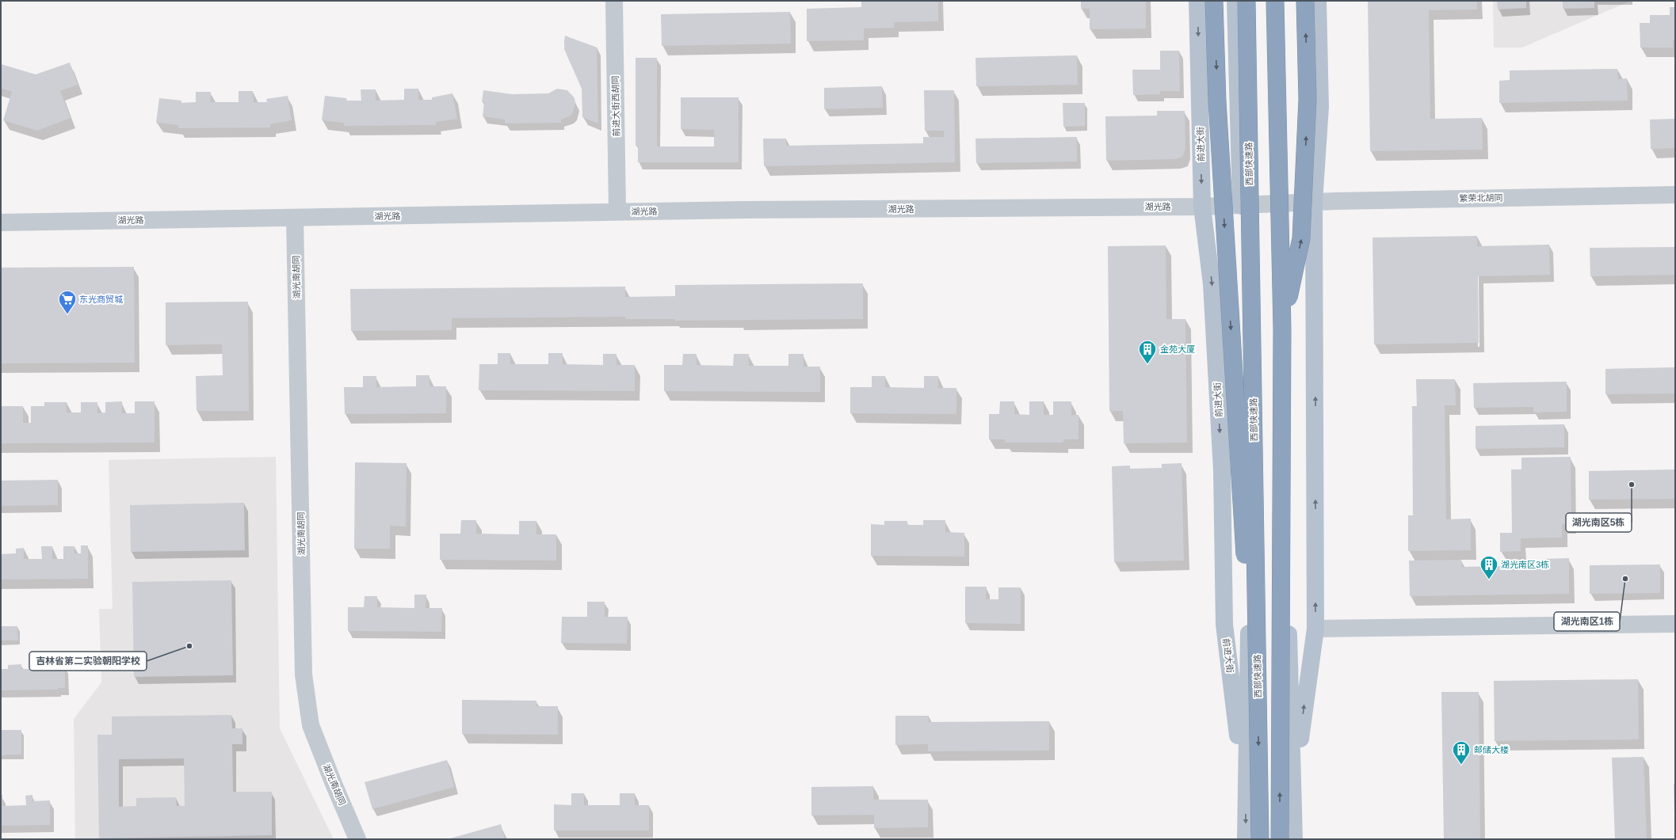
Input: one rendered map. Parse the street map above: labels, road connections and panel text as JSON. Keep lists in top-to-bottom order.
{
  "streets": {
    "highway": ["西部快速路"],
    "main road": ["前进大街"],
    "street": [
      "前进大街西胡同",
      "繁荣北胡同",
      "湖光路",
      "湖光南胡同"
    ]
  },
  "crossings": [
    ["前进大街西胡同", "湖光路"],
    ["前进大街", "湖光路"],
    ["繁荣北胡同", "湖光路"],
    ["湖光路", "湖光南胡同"]
  ],
  "places": {
    "supermarket": ["东光商贸城"],
    "building": ["金苑大厦", "湖光南区3栋", "邮储大楼"],
    "other": ["湖光南区5栋", "湖光南区1栋", "吉林省第二实验朝阳学校"]
  }
}
